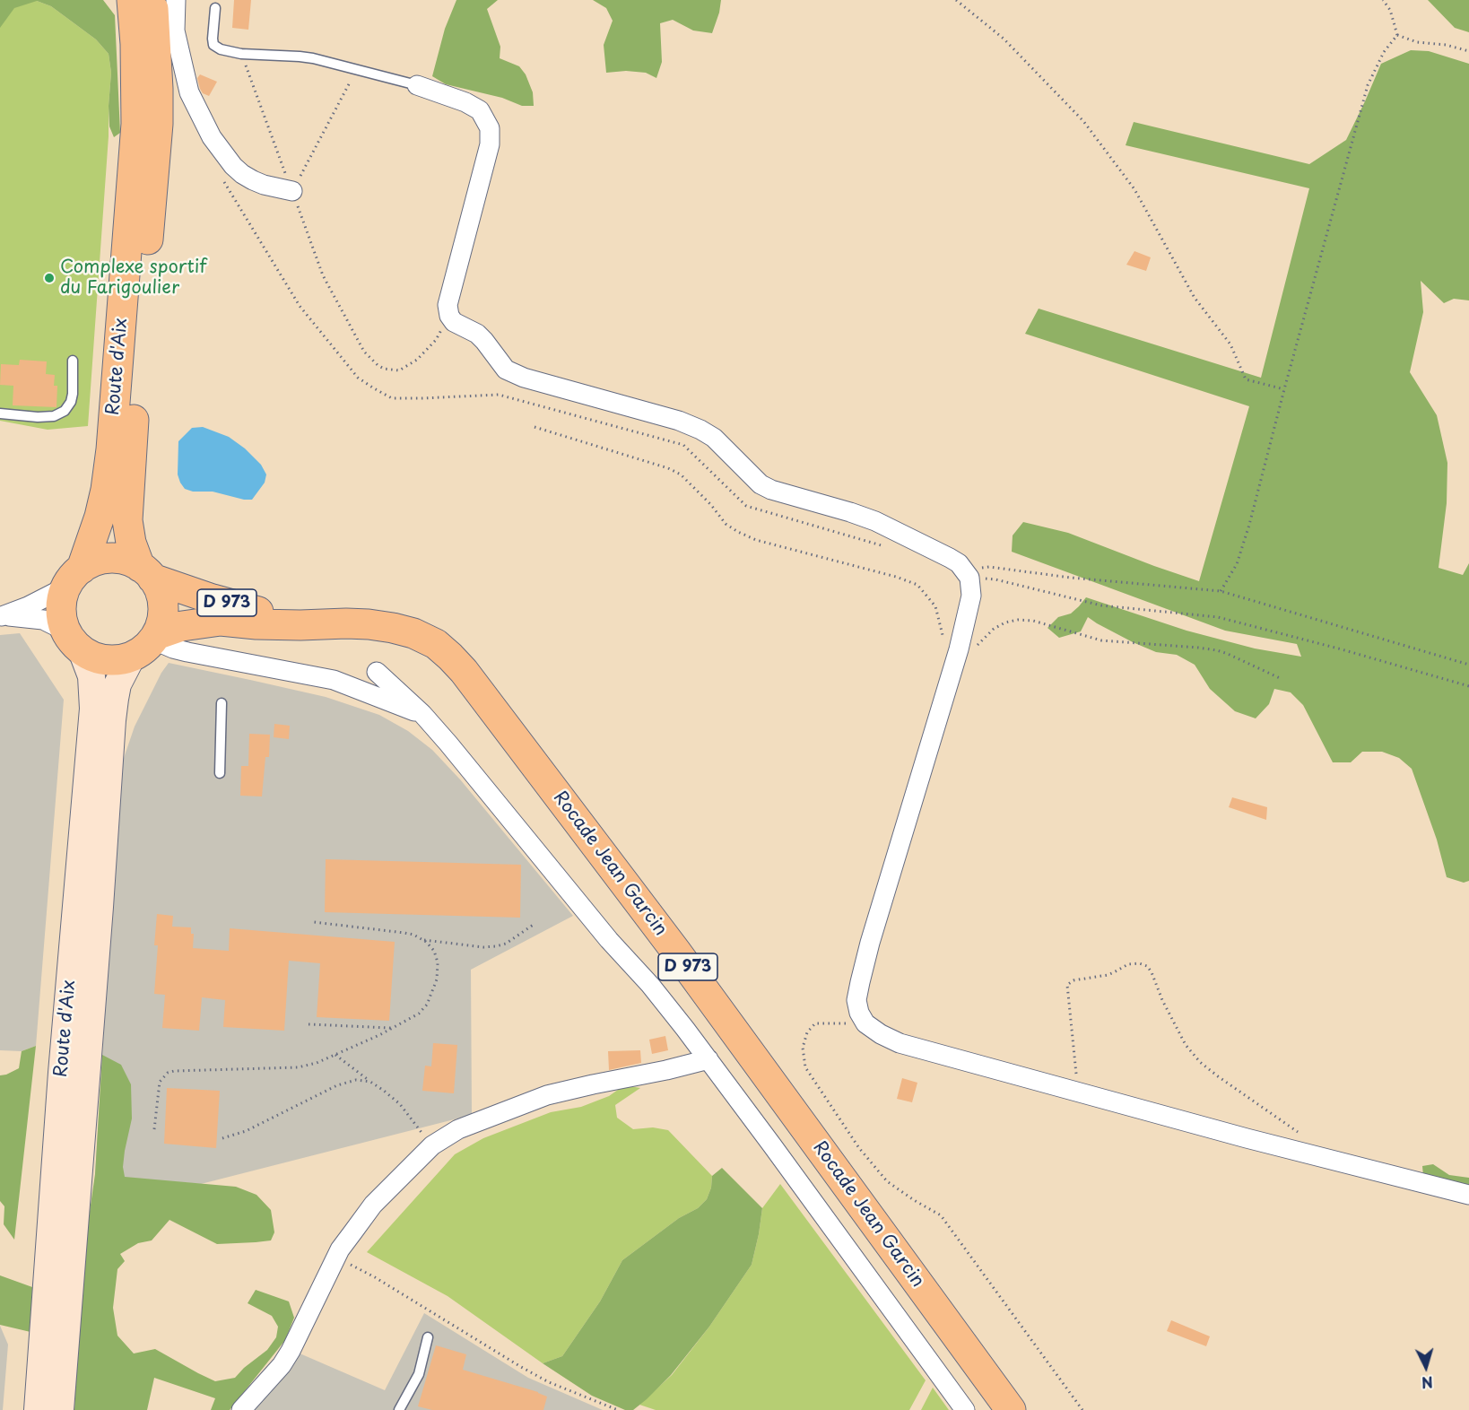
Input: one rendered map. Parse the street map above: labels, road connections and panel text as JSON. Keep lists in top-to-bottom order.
{
  "streets": {
    "main road": ["Route d'Aix", "D 973", "Rocade Jean Garcin"]
  },
  "crossings": [
    ["Route d'Aix", "Rocade Jean Garcin"]
  ],
  "places": ["Complexe sportif du Farigoulier"],
  "north": "bottom"
}
